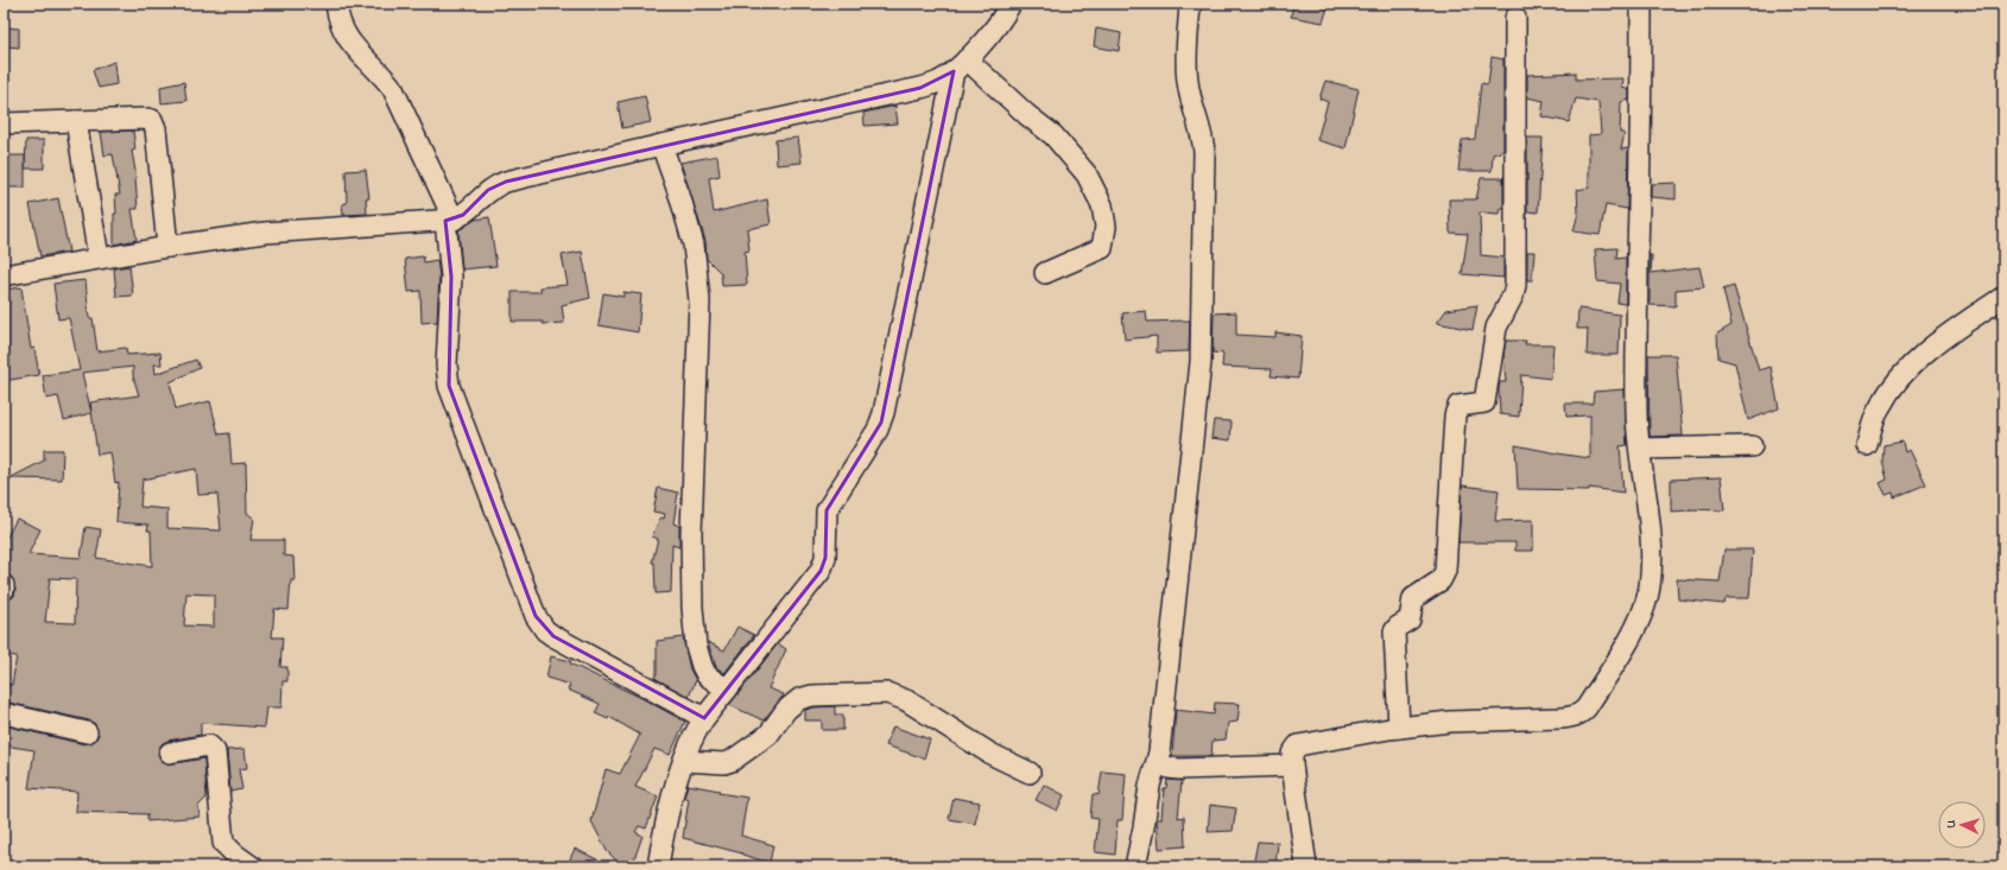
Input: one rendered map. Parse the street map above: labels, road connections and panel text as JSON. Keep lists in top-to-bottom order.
{
  "north": "left"
}
